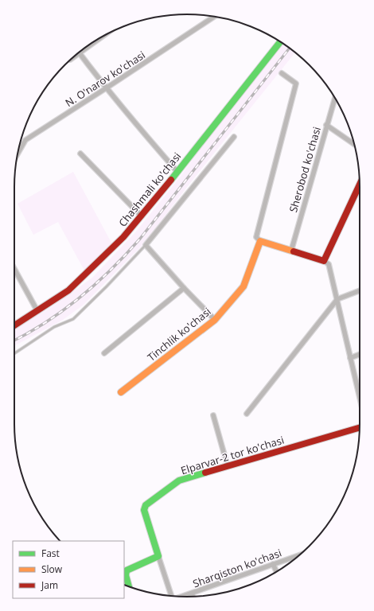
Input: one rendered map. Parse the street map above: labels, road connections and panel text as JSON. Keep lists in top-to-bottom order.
{
  "streets": {
    "street": [
      "N. O'narov ko'chasi",
      "Sherobod ko'chasi",
      "Chashmali ko'chasi",
      "Tinchlik ko'chasi",
      "Elparvar-2 tor ko'chasi",
      "Sharqiston ko'chasi"
    ]
  },
  "legend": ["Fast", "Slow", "Jam"]
}
